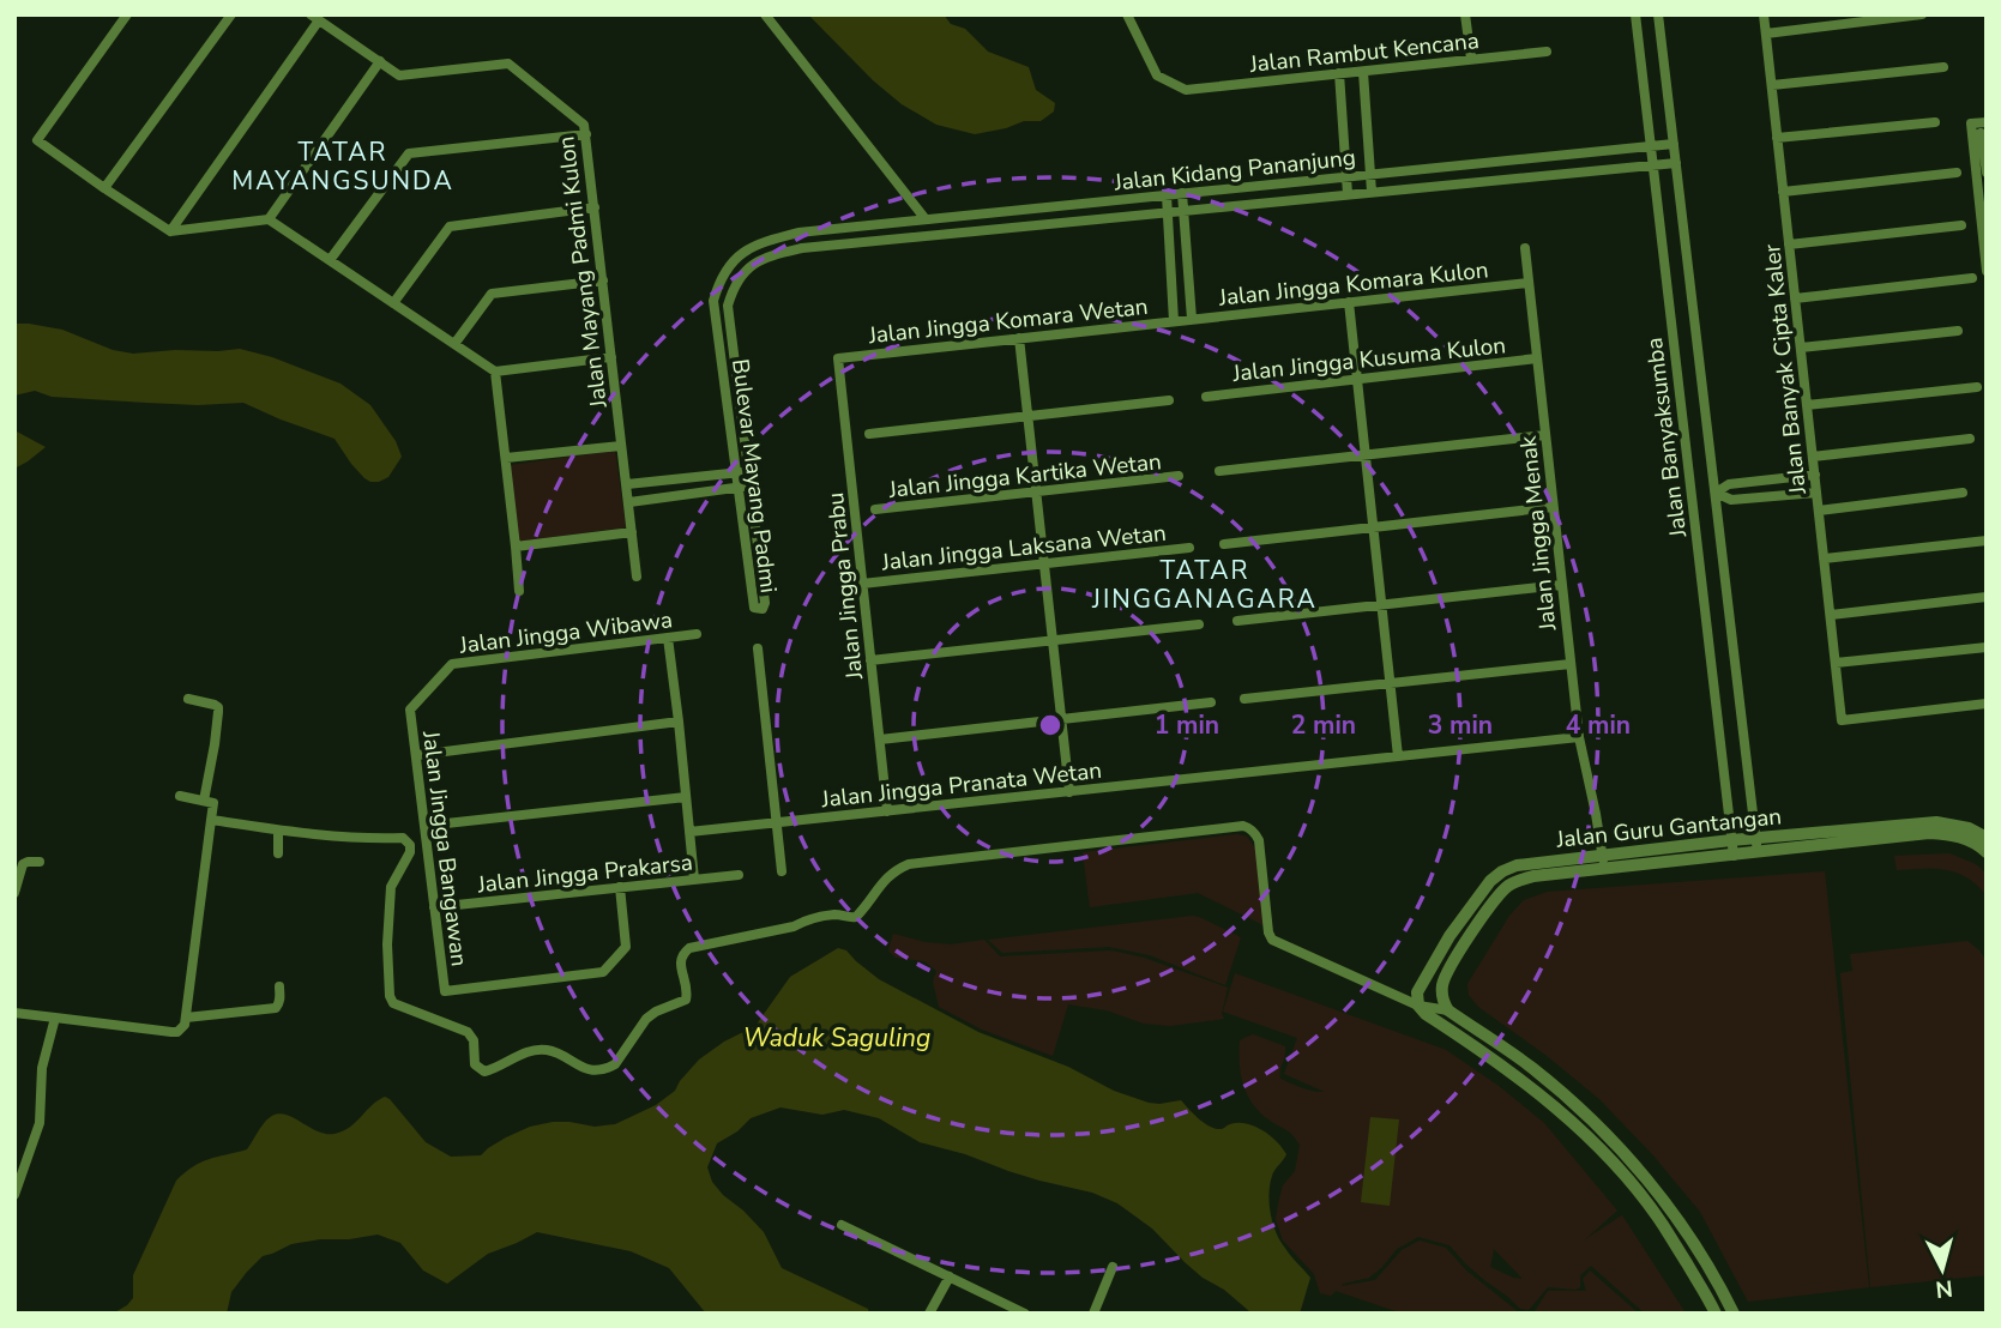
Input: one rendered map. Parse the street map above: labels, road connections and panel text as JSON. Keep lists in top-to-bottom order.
{
  "streets": {
    "street": [
      "Jalan Rambut Kencana",
      "Jalan Kidang Pananjung",
      "Jalan Mayang Padmi Kulon",
      "Jalan Jingga Komara Kulon",
      "Jalan Jingga Komara Wetan",
      "Jalan Jingga Kusuma Kulon",
      "Jalan Banyak Cipta Kaler",
      "Jalan Banyaksumba",
      "Jalan Jingga Kartika Wetan",
      "Bulevar Mayang Padmi",
      "Jalan Jingga Menak",
      "Jalan Jingga Laksana Wetan",
      "Jalan Jingga Prabu",
      "Jalan Jingga Wibawa",
      "Jalan Jingga Pranata Wetan",
      "Jalan Guru Gantangan",
      "Jalan Jingga Bangawan",
      "Jalan Jingga Prakarsa"
    ]
  },
  "crossings": [
    ["Jalan Kidang Pananjung", "Jalan Banyaksumba"],
    ["Jalan Kidang Pananjung", "Bulevar Mayang Padmi"],
    ["Jalan Jingga Komara Kulon", "Jalan Jingga Komara Wetan"],
    ["Jalan Jingga Komara Kulon", "Jalan Jingga Menak"],
    ["Jalan Jingga Komara Wetan", "Jalan Jingga Prabu"],
    ["Jalan Jingga Kusuma Kulon", "Jalan Jingga Menak"],
    ["Jalan Banyaksumba", "Jalan Guru Gantangan"],
    ["Jalan Jingga Menak", "Jalan Jingga Pranata Wetan"],
    ["Jalan Jingga Menak", "Jalan Guru Gantangan"],
    ["Jalan Jingga Laksana Wetan", "Jalan Jingga Prabu"],
    ["Jalan Jingga Prabu", "Jalan Jingga Pranata Wetan"],
    ["Jalan Jingga Wibawa", "Jalan Jingga Bangawan"],
    ["Jalan Jingga Bangawan", "Jalan Jingga Prakarsa"]
  ],
  "districts": ["TATAR MAYANGSUNDA", "TATAR JINGGANAGARA"],
  "water": ["Waduk Saguling"],
  "north": "bottom",
  "rings": [
    "1 min",
    "2 min",
    "3 min",
    "4 min"
  ]
}
